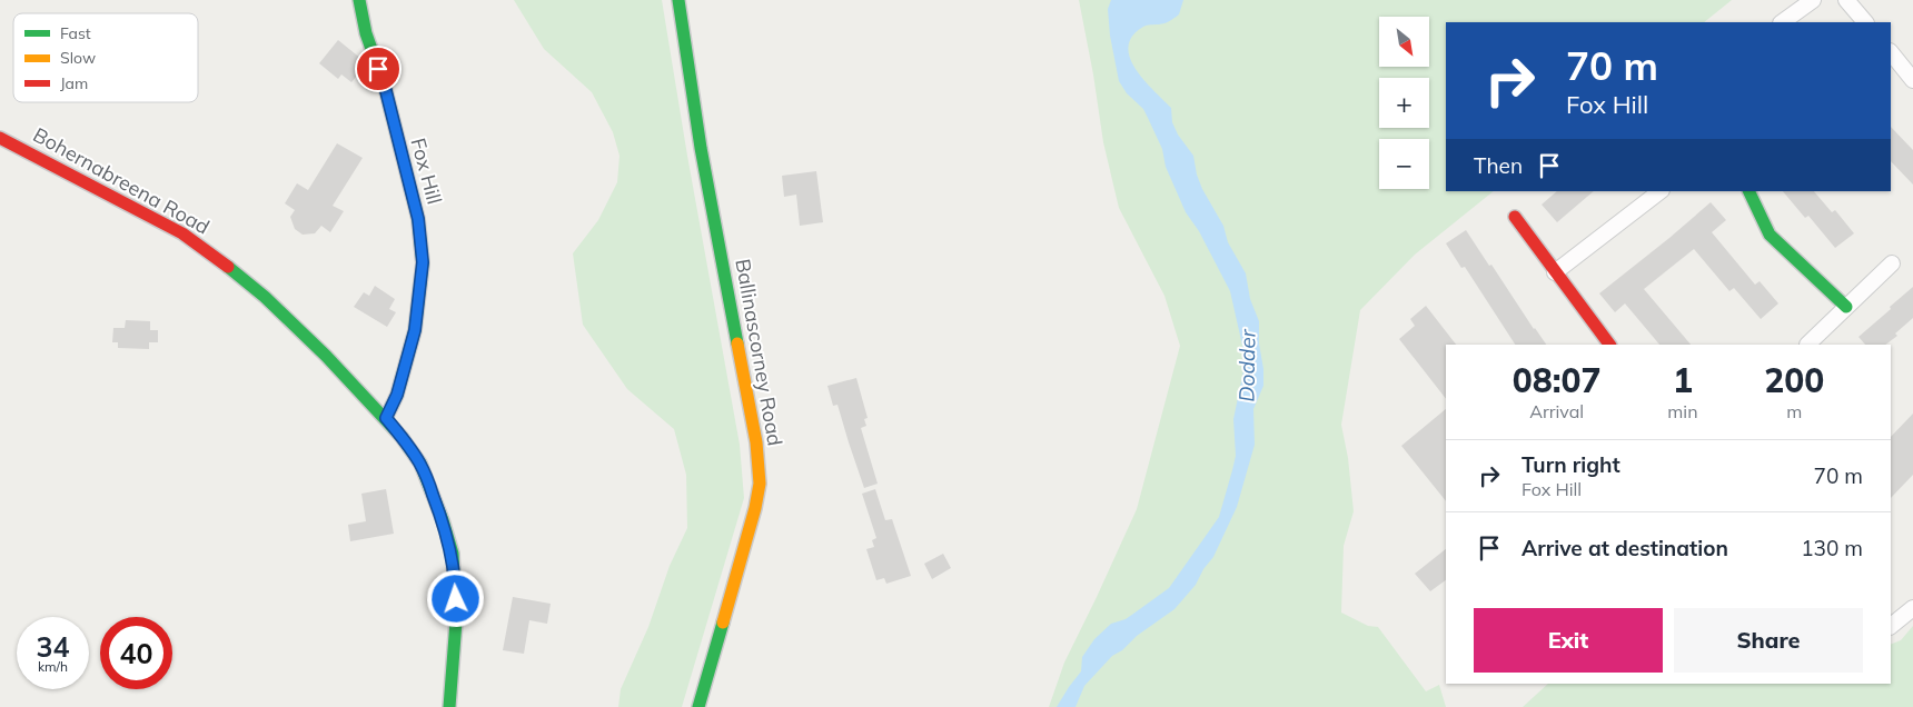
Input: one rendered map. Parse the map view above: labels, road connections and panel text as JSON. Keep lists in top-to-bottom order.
{
  "streets": {
    "street": ["Fox Hill", "Bohernabreena Road", "Ballinascorney Road"]
  },
  "crossings": [
    ["Fox Hill", "Bohernabreena Road"]
  ],
  "water": ["Dodder"],
  "legend": ["Fast", "Slow", "Jam"],
  "north": "bottom right",
  "page": {
    "map_buttons": ["+", "−"],
    "turn": ["70 m", "Fox Hill"],
    "then": "Then",
    "eta": [
      "08:07",
      "Arrival",
      "1",
      "min",
      "200",
      "m"
    ],
    "list": [
      {
        "name": "Turn right",
        "note": "Fox Hill",
        "value": "70 m"
      },
      {
        "name": "Arrive at destination",
        "value": "130 m"
      }
    ],
    "buttons": ["Exit", "Share"],
    "speed": "34 km/h",
    "limit": "40"
  }
}
